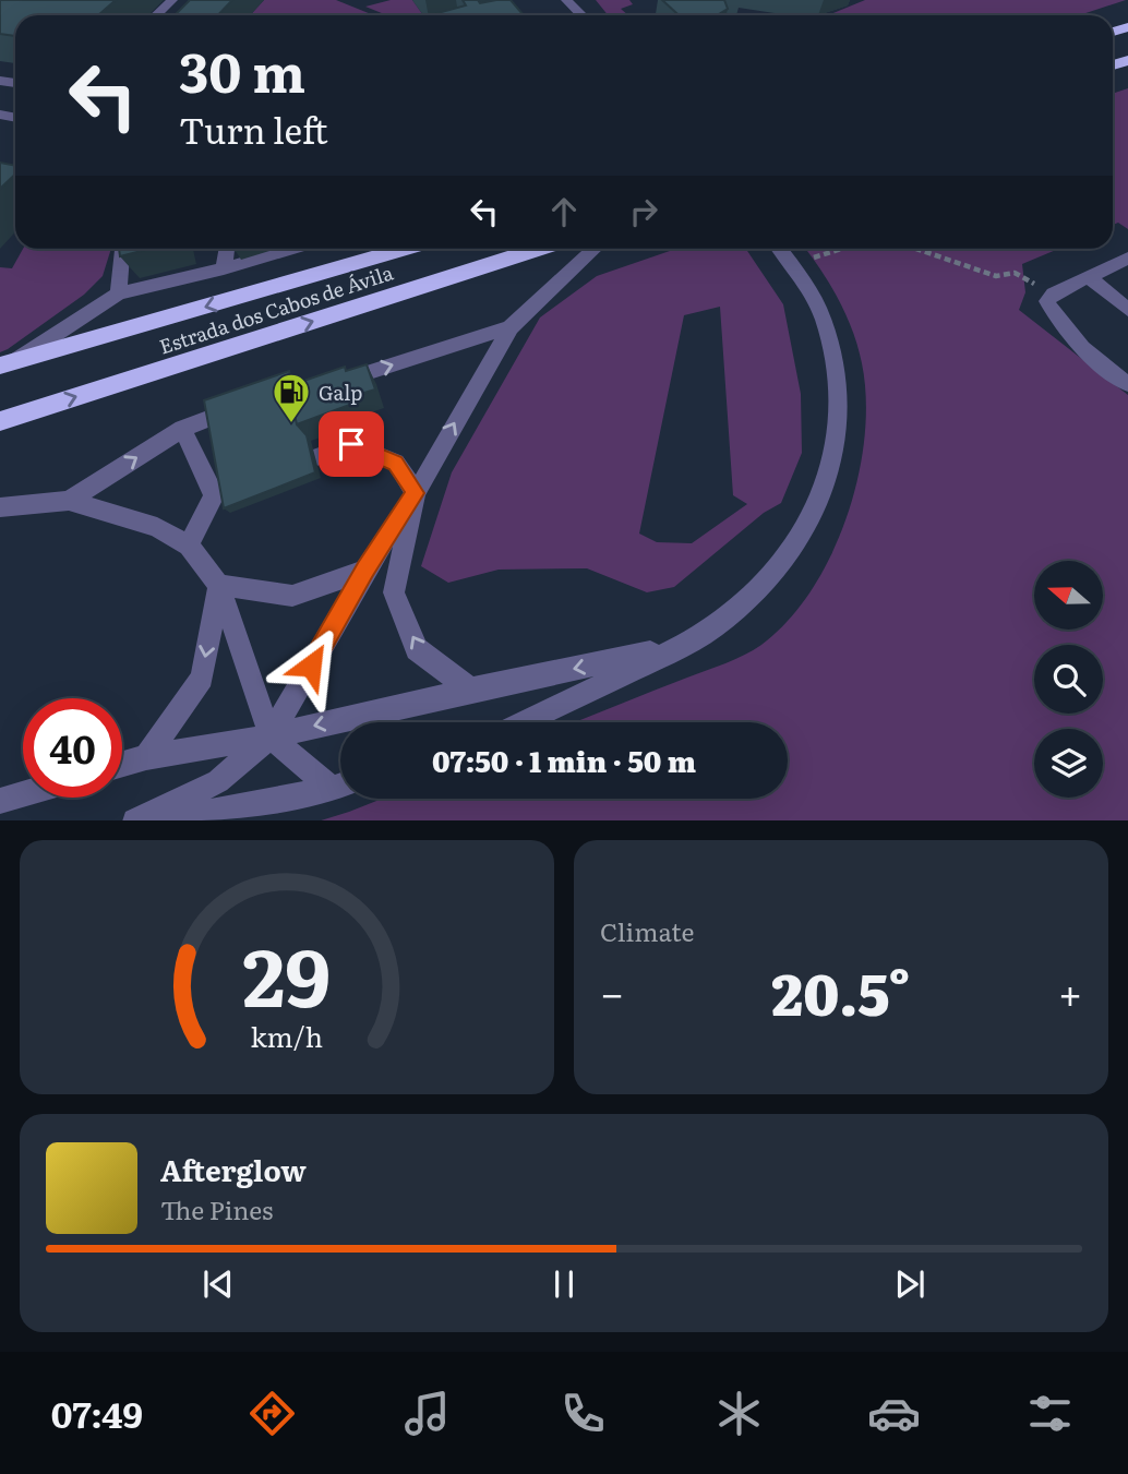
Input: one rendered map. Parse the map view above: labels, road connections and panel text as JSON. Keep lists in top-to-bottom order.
{
  "streets": {
    "highway": ["Estrada dos Cabos de Ávila"]
  },
  "places": {
    "fuel station": ["Galp"]
  },
  "north": "left",
  "page": {
    "turn": ["30 m", "Turn left"],
    "limit": "40",
    "trip": "07:50 · 1 min · 50 m",
    "tile": "Climate",
    "heat": ["−", "20.5°", "+"],
    "song": ["Afterglow", "The Pines"],
    "tabs": "07:49",
    "gauge": ["29", "km/h"]
  }
}
